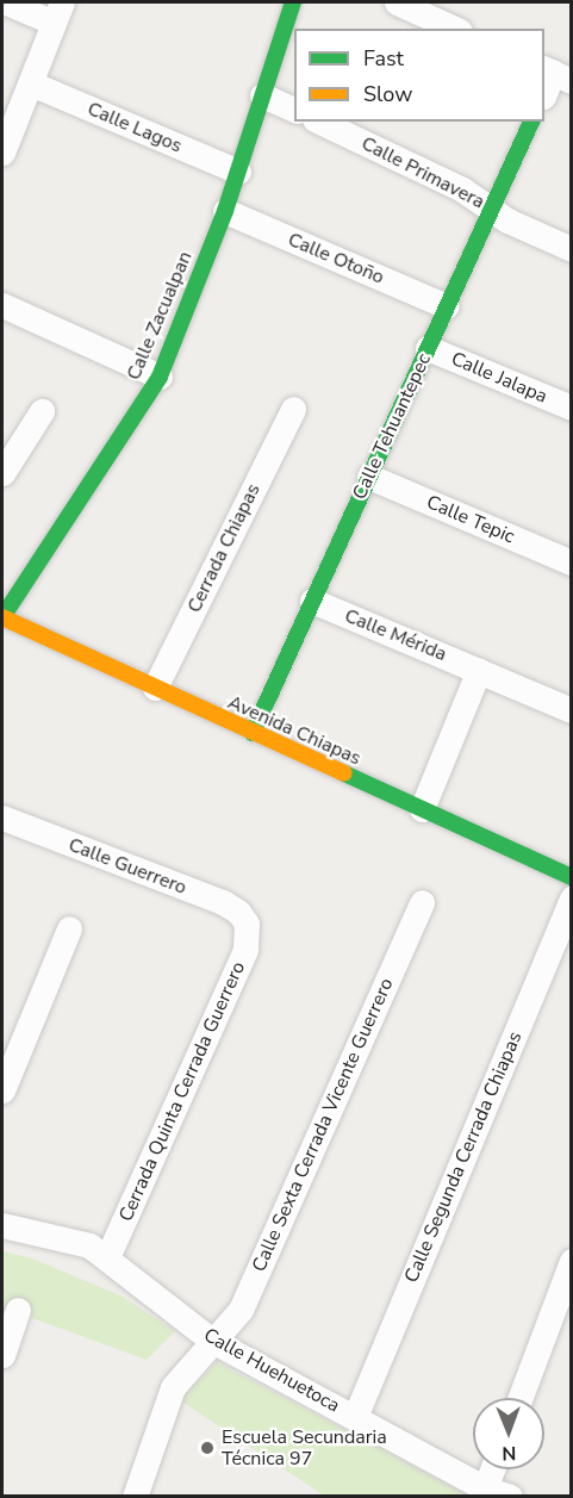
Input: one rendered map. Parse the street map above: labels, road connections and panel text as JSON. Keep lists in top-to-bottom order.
{
  "streets": {
    "street": [
      "Calle Lagos",
      "Calle Primavera",
      "Calle Otoño",
      "Calle Zacualpan",
      "Calle Jalapa",
      "Calle Tehuantepec",
      "Calle Tepic",
      "Cerrada Chiapas",
      "Calle Mérida",
      "Avenida Chiapas",
      "Calle Guerrero",
      "Cerrada Quinta Cerrada Guerrero",
      "Calle Sexta Cerrada Vicente Guerrero",
      "Calle Segunda Cerrada Chiapas",
      "Calle Huehuetoca"
    ]
  },
  "crossings": [
    ["Calle Lagos", "Calle Zacualpan"],
    ["Calle Primavera", "Calle Tehuantepec"],
    ["Calle Otoño", "Calle Zacualpan"],
    ["Calle Otoño", "Calle Tehuantepec"],
    ["Calle Zacualpan", "Avenida Chiapas"],
    ["Calle Jalapa", "Calle Tehuantepec"],
    ["Calle Tehuantepec", "Calle Tepic"],
    ["Calle Tehuantepec", "Calle Mérida"],
    ["Calle Tehuantepec", "Avenida Chiapas"],
    ["Cerrada Chiapas", "Avenida Chiapas"],
    ["Calle Guerrero", "Cerrada Quinta Cerrada Guerrero"],
    ["Cerrada Quinta Cerrada Guerrero", "Calle Huehuetoca"],
    ["Calle Sexta Cerrada Vicente Guerrero", "Calle Huehuetoca"],
    ["Calle Segunda Cerrada Chiapas", "Calle Huehuetoca"]
  ],
  "places": ["Escuela Secundaria Técnica 97"],
  "legend": ["Fast", "Slow"],
  "north": "bottom"
}
